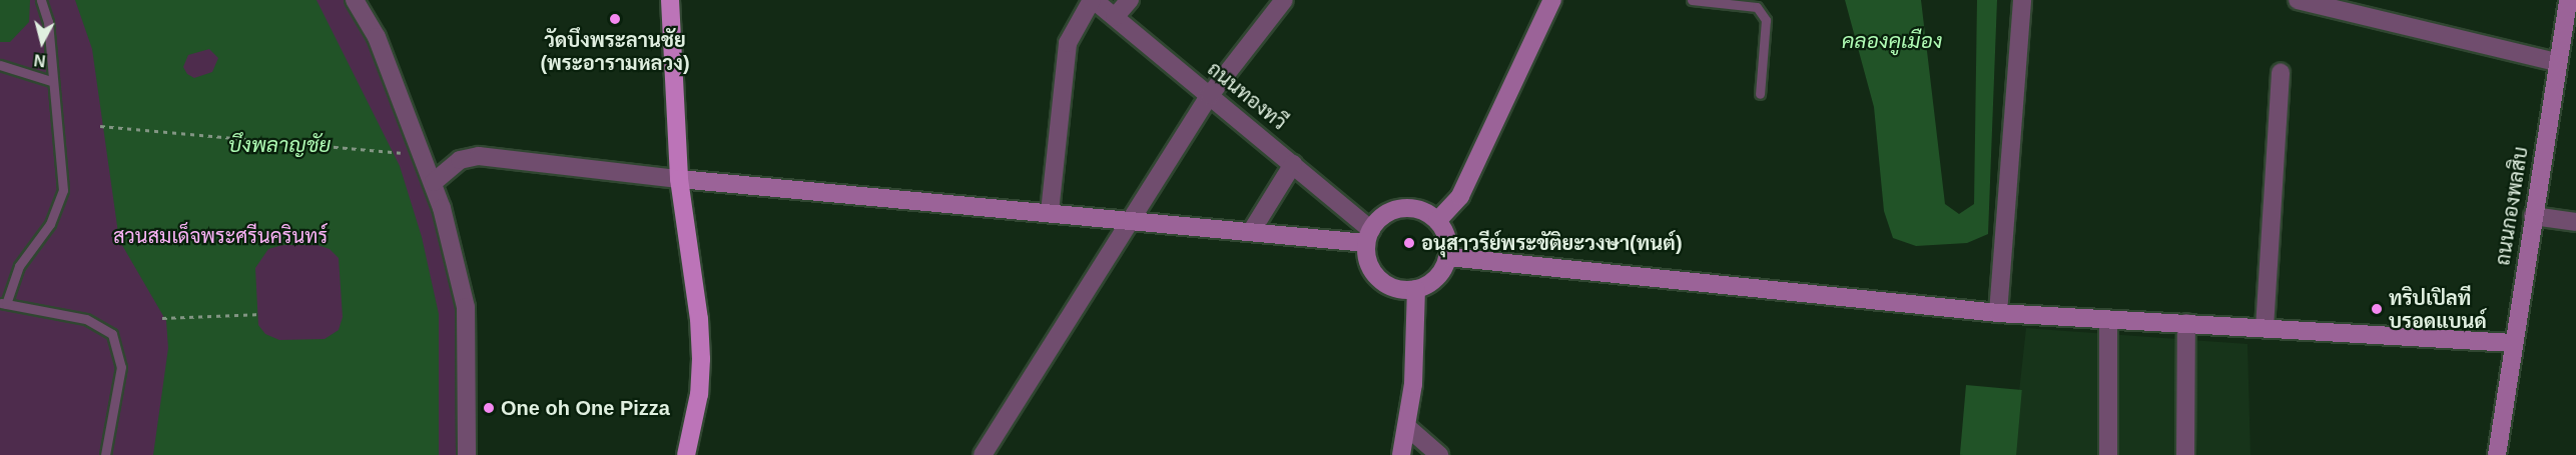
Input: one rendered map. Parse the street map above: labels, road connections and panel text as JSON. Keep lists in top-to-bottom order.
{
  "streets": {
    "street": ["ถนนทองทวี", "ถนนกองพลสิบ"]
  },
  "water": ["คลองคูเมือง", "บึงพลาญชัย"],
  "parks": ["สวนสมเด็จพระศรีนครินทร์"],
  "places": [
    "วัดบึงพระลานชัย (พระอารามหลวง)",
    "อนุสาวรีย์พระขัติยะวงษา(ทนต์)",
    "ทริปเปิลที บรอดแบนด์",
    "One oh One Pizza"
  ],
  "north": "bottom"
}
